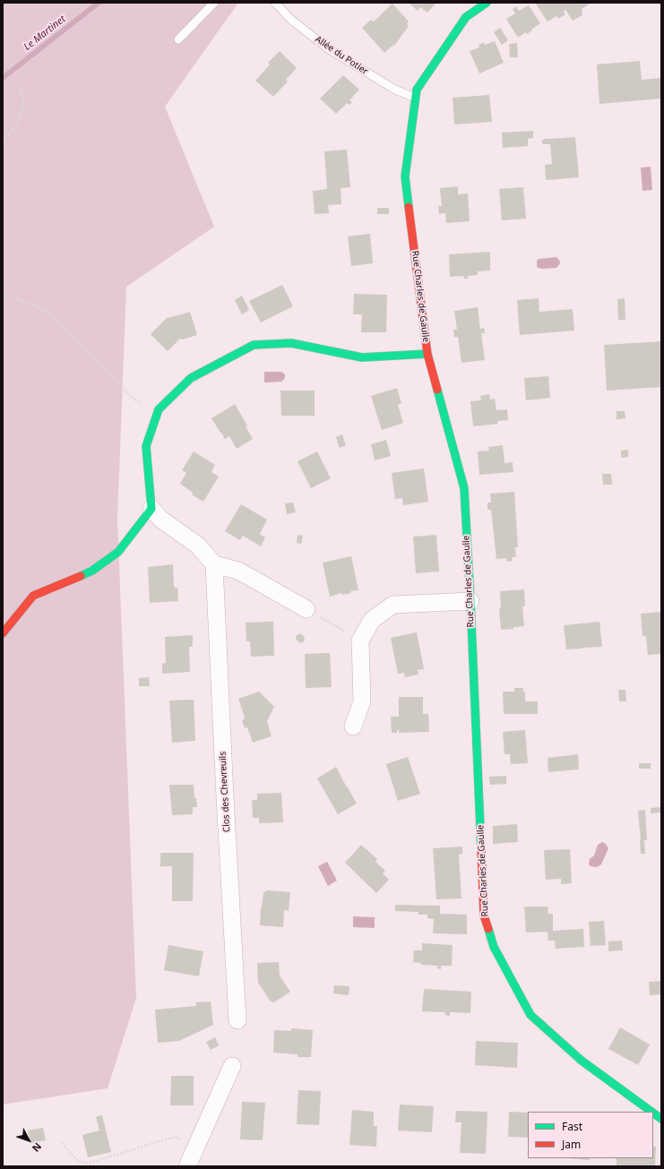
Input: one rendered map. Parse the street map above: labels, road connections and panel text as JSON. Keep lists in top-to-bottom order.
{
  "streets": {
    "street": ["Rue Charles de Gaulle", "Clos des Chevreuils"],
    "lane": ["Allée du Potier"]
  },
  "crossings": [
    ["Allée du Potier", "Rue Charles de Gaulle"]
  ],
  "water": ["Le Martinet"],
  "legend": ["Fast", "Jam"],
  "north": "bottom right"
}
